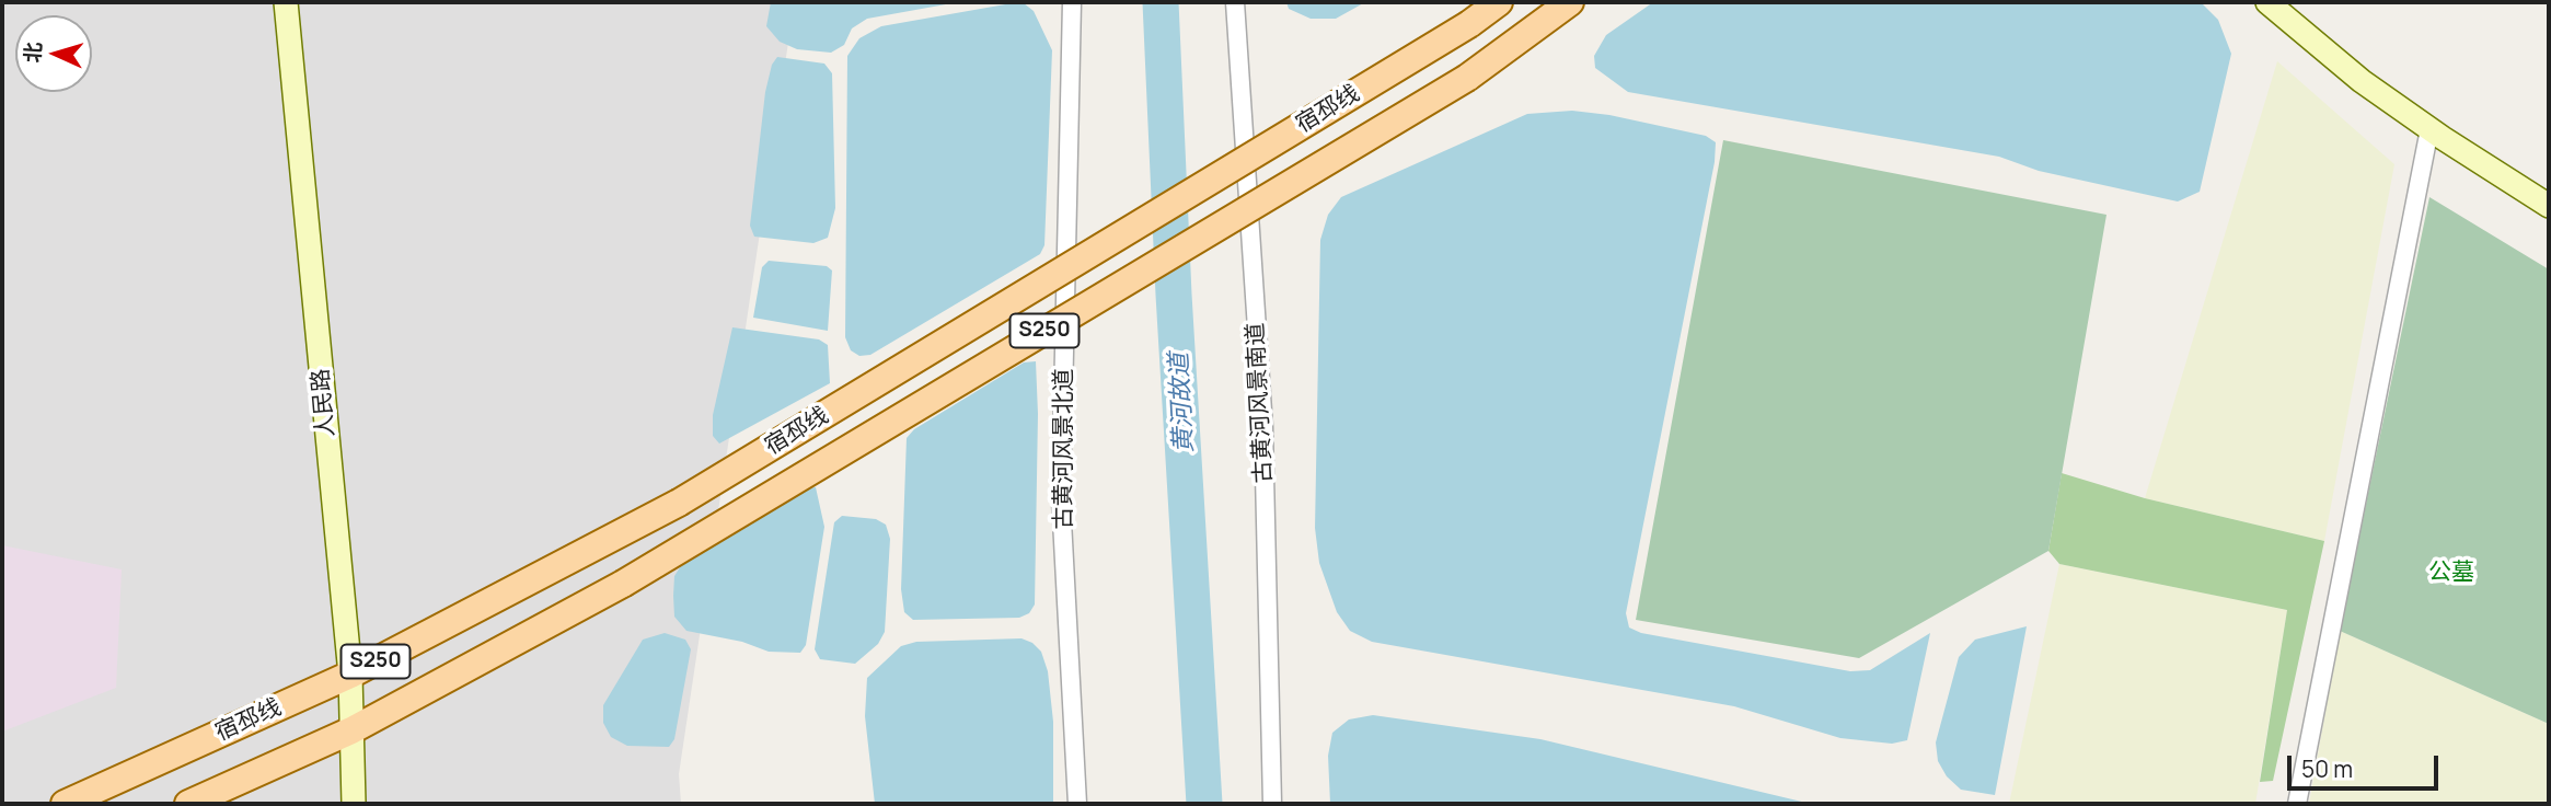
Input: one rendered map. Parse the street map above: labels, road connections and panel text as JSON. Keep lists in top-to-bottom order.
{
  "streets": {
    "main road": ["宿邳线", "S250"],
    "street": ["人民路", "古黄河风景南道", "古黄河风景北道"]
  },
  "crossings": [
    ["宿邳线", "人民路"]
  ],
  "water": ["黄河故道"],
  "parks": ["公墓"],
  "scale_bar": "50 m",
  "north": "left"
}
